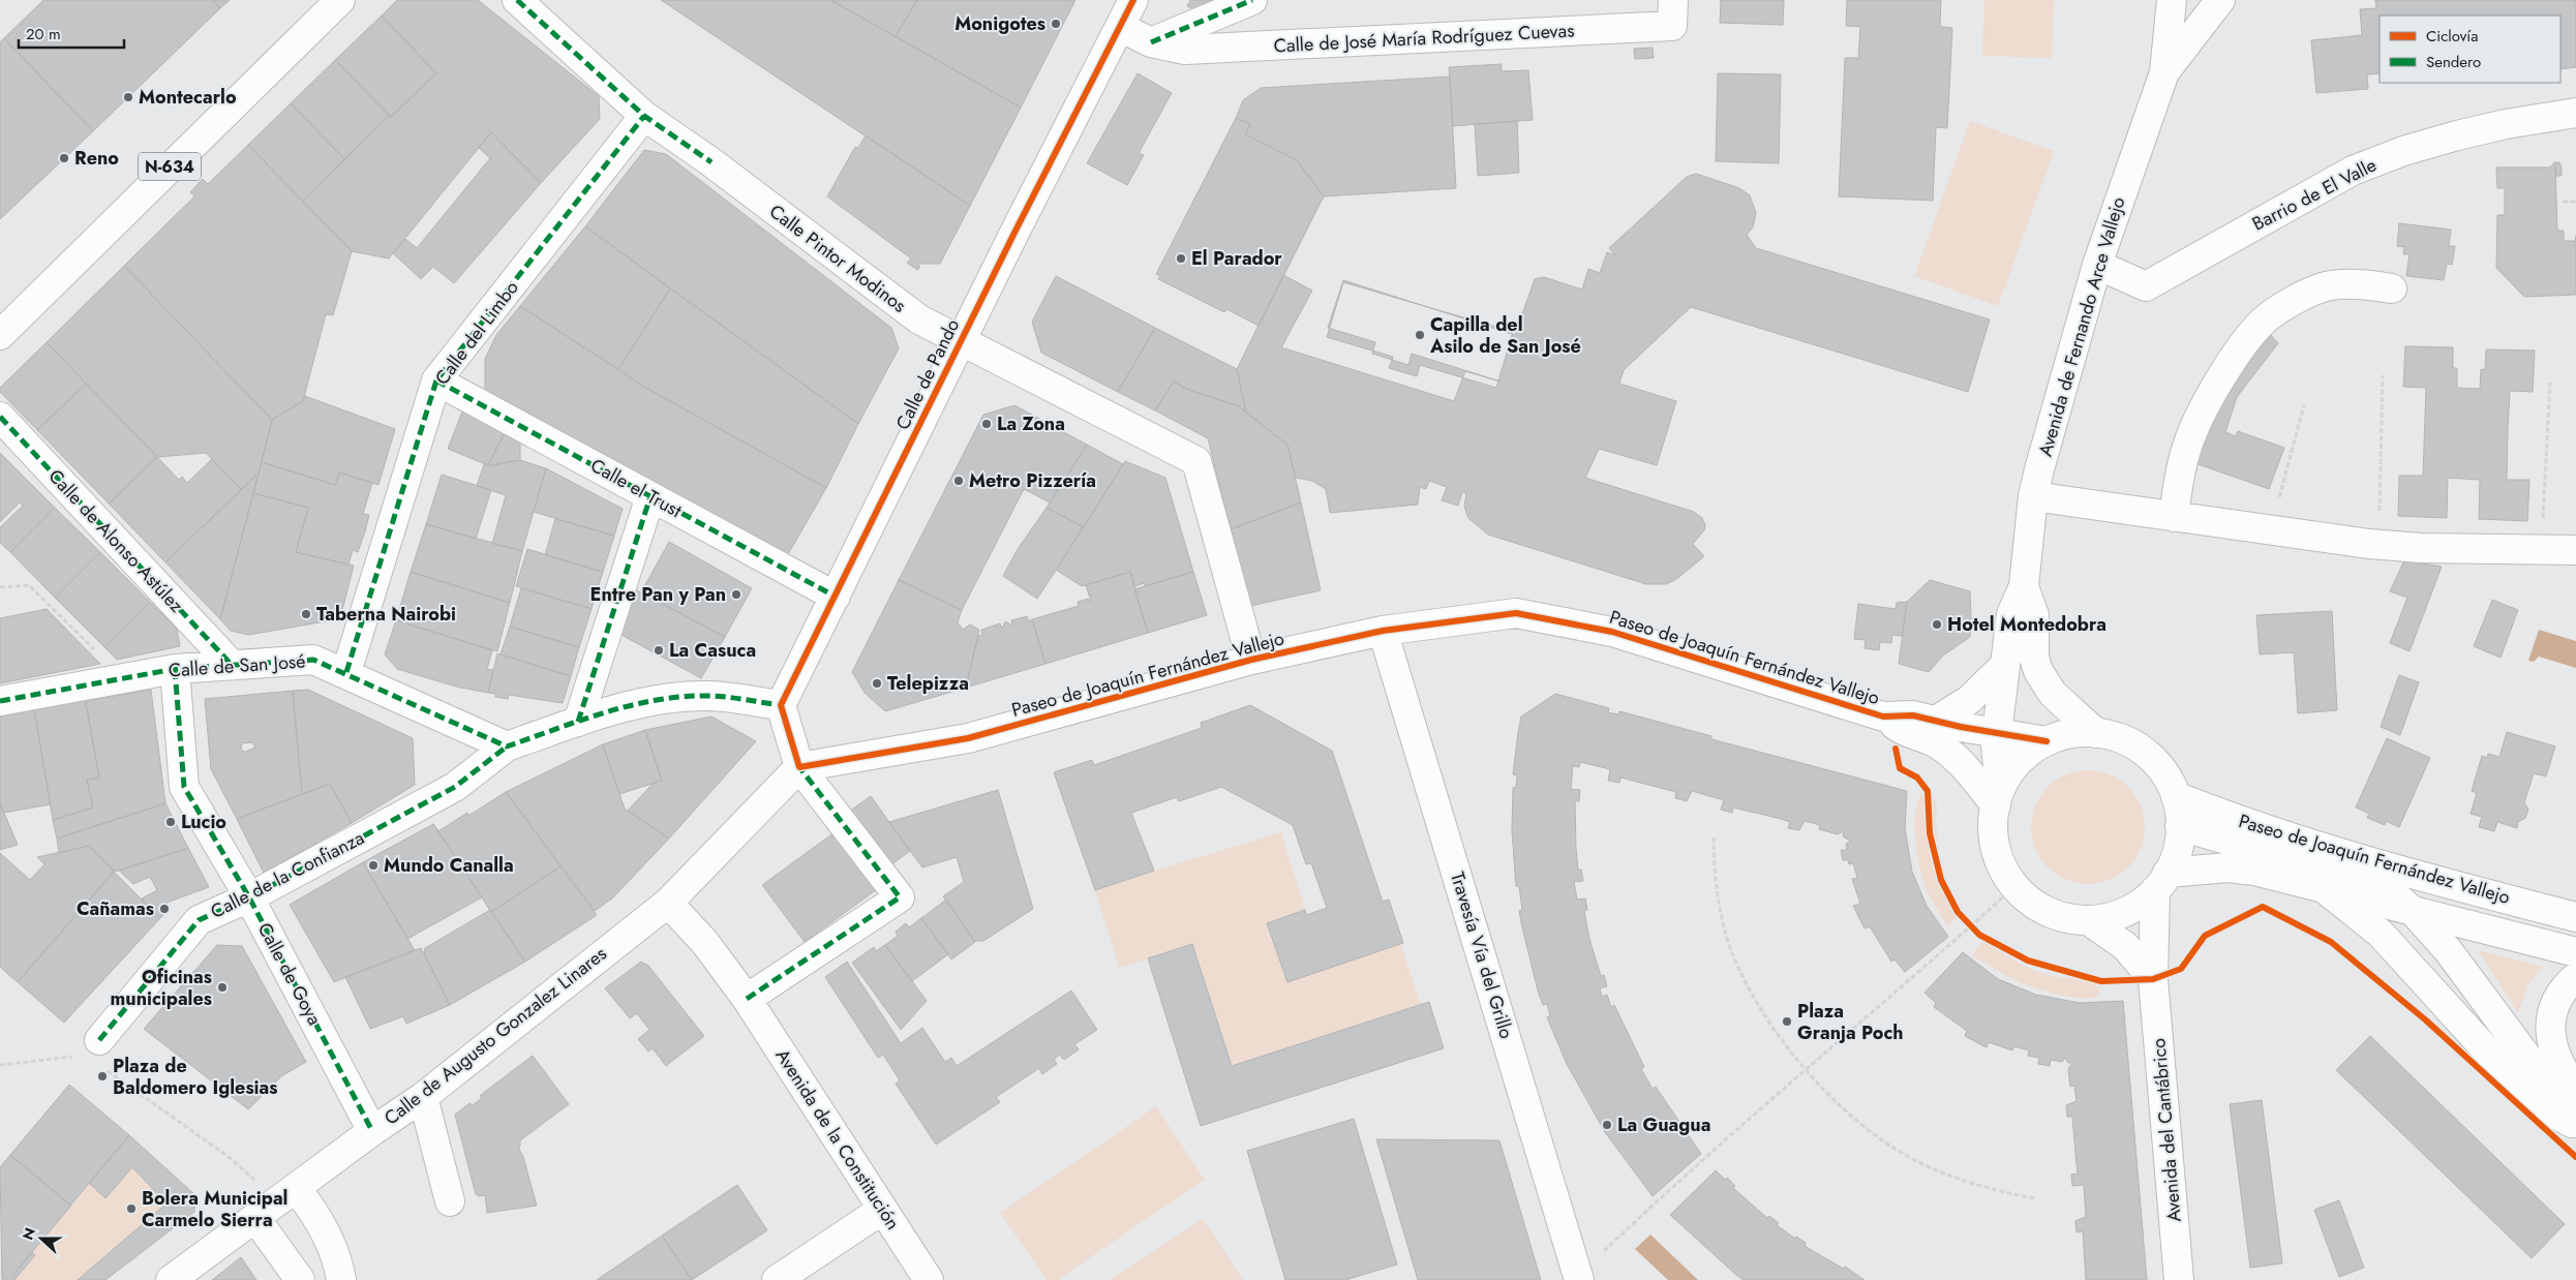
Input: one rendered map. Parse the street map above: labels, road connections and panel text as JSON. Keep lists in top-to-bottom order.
{
  "streets": {
    "main road": [
      "Calle de José María Rodríguez Cuevas",
      "N-634",
      "Barrio de El Valle",
      "Calle Pintor Modinos",
      "Avenida de Fernando Arce Vallejo",
      "Calle del Limbo",
      "Calle de Pando",
      "Calle el Trust",
      "Calle de Alonso Astúlez",
      "Paseo de Joaquín Fernández Vallejo",
      "Calle de San José",
      "Calle de la Confianza",
      "Travesía Vía del Grillo",
      "Calle de Goya",
      "Calle de Augusto Gonzalez Linares",
      "Avenida del Cantábrico",
      "Avenida de la Constitución"
    ]
  },
  "crossings": [
    ["Calle de José María Rodríguez Cuevas", "Calle de Pando"],
    ["Barrio de El Valle", "Avenida de Fernando Arce Vallejo"],
    ["Calle Pintor Modinos", "Calle del Limbo"],
    ["Calle Pintor Modinos", "Calle de Pando"],
    ["Calle Pintor Modinos", "Paseo de Joaquín Fernández Vallejo"],
    ["Avenida de Fernando Arce Vallejo", "Paseo de Joaquín Fernández Vallejo"],
    ["Calle del Limbo", "Calle el Trust"],
    ["Calle del Limbo", "Calle de San José"],
    ["Calle de Pando", "Calle el Trust"],
    ["Calle de Alonso Astúlez", "Calle de San José"],
    ["Paseo de Joaquín Fernández Vallejo", "Travesía Vía del Grillo"],
    ["Paseo de Joaquín Fernández Vallejo", "Calle de Augusto Gonzalez Linares"],
    ["Paseo de Joaquín Fernández Vallejo", "Avenida del Cantábrico"],
    ["Calle de San José", "Calle de la Confianza"],
    ["Calle de San José", "Calle de Goya"],
    ["Calle de la Confianza", "Calle de Goya"],
    ["Calle de Goya", "Calle de Augusto Gonzalez Linares"],
    ["Calle de Augusto Gonzalez Linares", "Avenida de la Constitución"]
  ],
  "places": [
    "Monigotes",
    "Montecarlo",
    "Reno",
    "El Parador",
    "Capilla del Asilo de San José",
    "La Zona",
    "Metro Pizzería",
    "Entre Pan y Pan",
    "Taberna Nairobi",
    "Hotel Montedobra",
    "La Casuca",
    "Telepizza",
    "Lucio",
    "Mundo Canalla",
    "Cañamas",
    "Oficinas municipales",
    "Plaza Granja Poch",
    "Plaza de Baldomero Iglesias",
    "La Guagua",
    "Bolera Municipal Carmelo Sierra"
  ],
  "legend": ["Ciclovía", "Sendero"],
  "scale_bar": "20 m",
  "north": "left"
}
